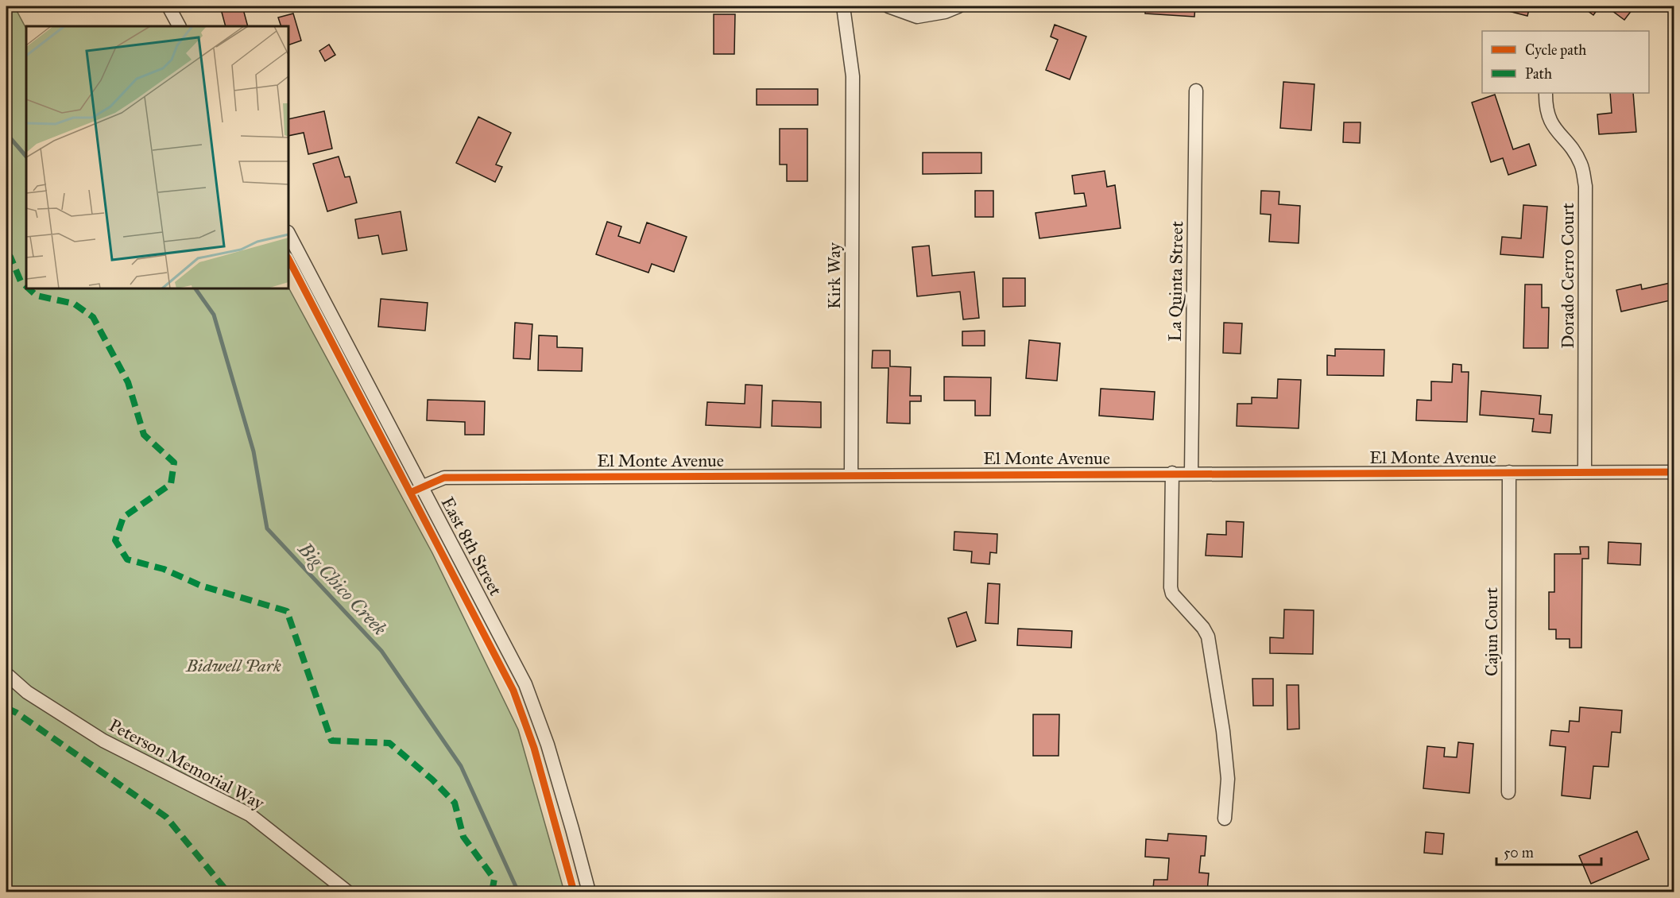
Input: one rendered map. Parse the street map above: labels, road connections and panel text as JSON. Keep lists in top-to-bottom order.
{
  "streets": {
    "street": [
      "Kirk Way",
      "Dorado Cerro Court",
      "La Quinta Street",
      "El Monte Avenue",
      "East 8th Street",
      "Cajun Court",
      "Peterson Memorial Way"
    ]
  },
  "crossings": [
    ["Kirk Way", "El Monte Avenue"],
    ["Dorado Cerro Court", "El Monte Avenue"],
    ["La Quinta Street", "El Monte Avenue"],
    ["El Monte Avenue", "East 8th Street"],
    ["El Monte Avenue", "Cajun Court"]
  ],
  "water": ["Big Chico Creek"],
  "parks": ["Bidwell Park"],
  "legend": ["Cycle path", "Path"],
  "scale_bar": "50 m"
}
